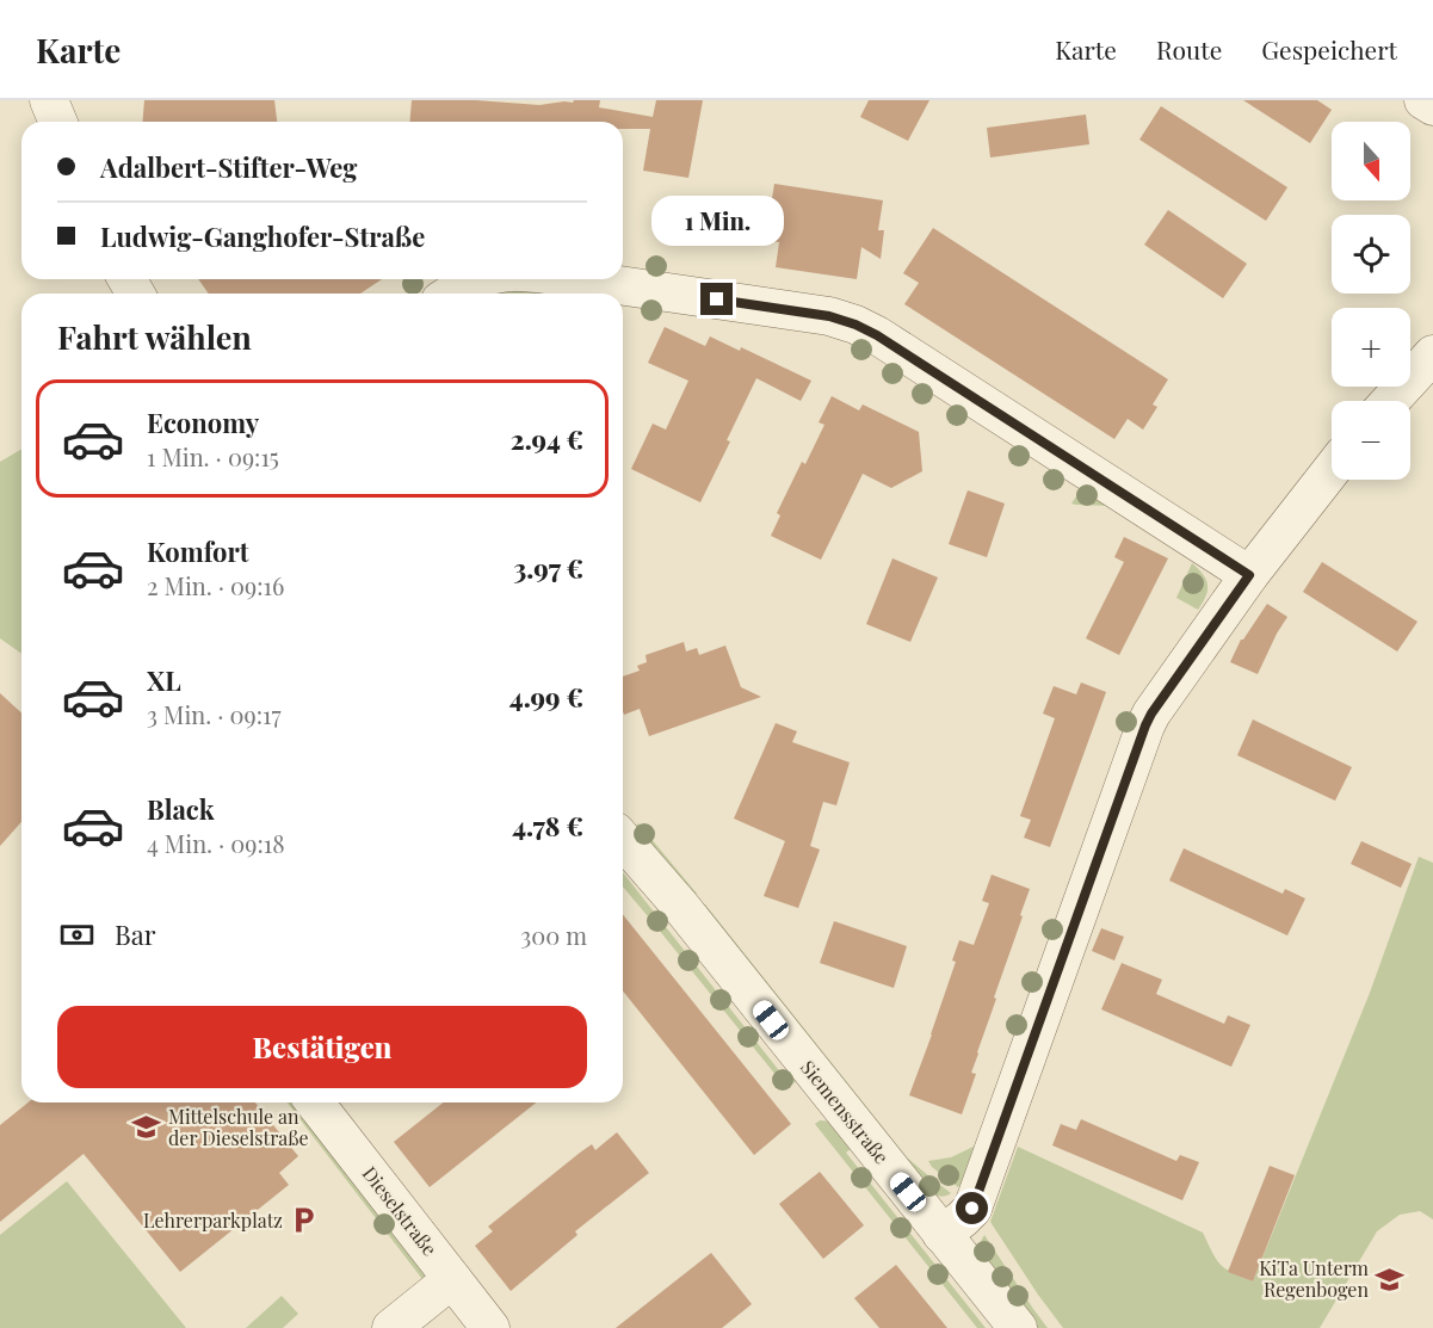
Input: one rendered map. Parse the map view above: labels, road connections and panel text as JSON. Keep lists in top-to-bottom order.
{
  "streets": {
    "street": ["Siemensstraße", "Dieselstraße"]
  },
  "places": {
    "school or university": ["Mittelschule an der Dieselstraße", "KiTa Unterm Regenbogen"],
    "parking": ["Lehrerparkplatz"]
  },
  "north": "bottom",
  "page": {
    "header": "Karte",
    "nav": ["Karte", "Route", "Gespeichert"],
    "map_buttons": ["+", "−"],
    "banner": ["Adalbert-Stifter-Weg", "Ludwig-Ganghofer-Straße"],
    "bubble": "1 Min.",
    "heading": "Fahrt wählen",
    "list": [
      {
        "name": "Economy",
        "note": "1 Min. · 09:15",
        "value": "2.94 €"
      },
      {
        "name": "Komfort",
        "note": "2 Min. · 09:16",
        "value": "3.97 €"
      },
      {
        "name": "XL",
        "note": "3 Min. · 09:17",
        "value": "4.99 €"
      },
      {
        "name": "Black",
        "note": "4 Min. · 09:18",
        "value": "4.78 €"
      }
    ],
    "pay": ["Bar", "300 m"],
    "buttons": "Bestätigen"
  }
}
